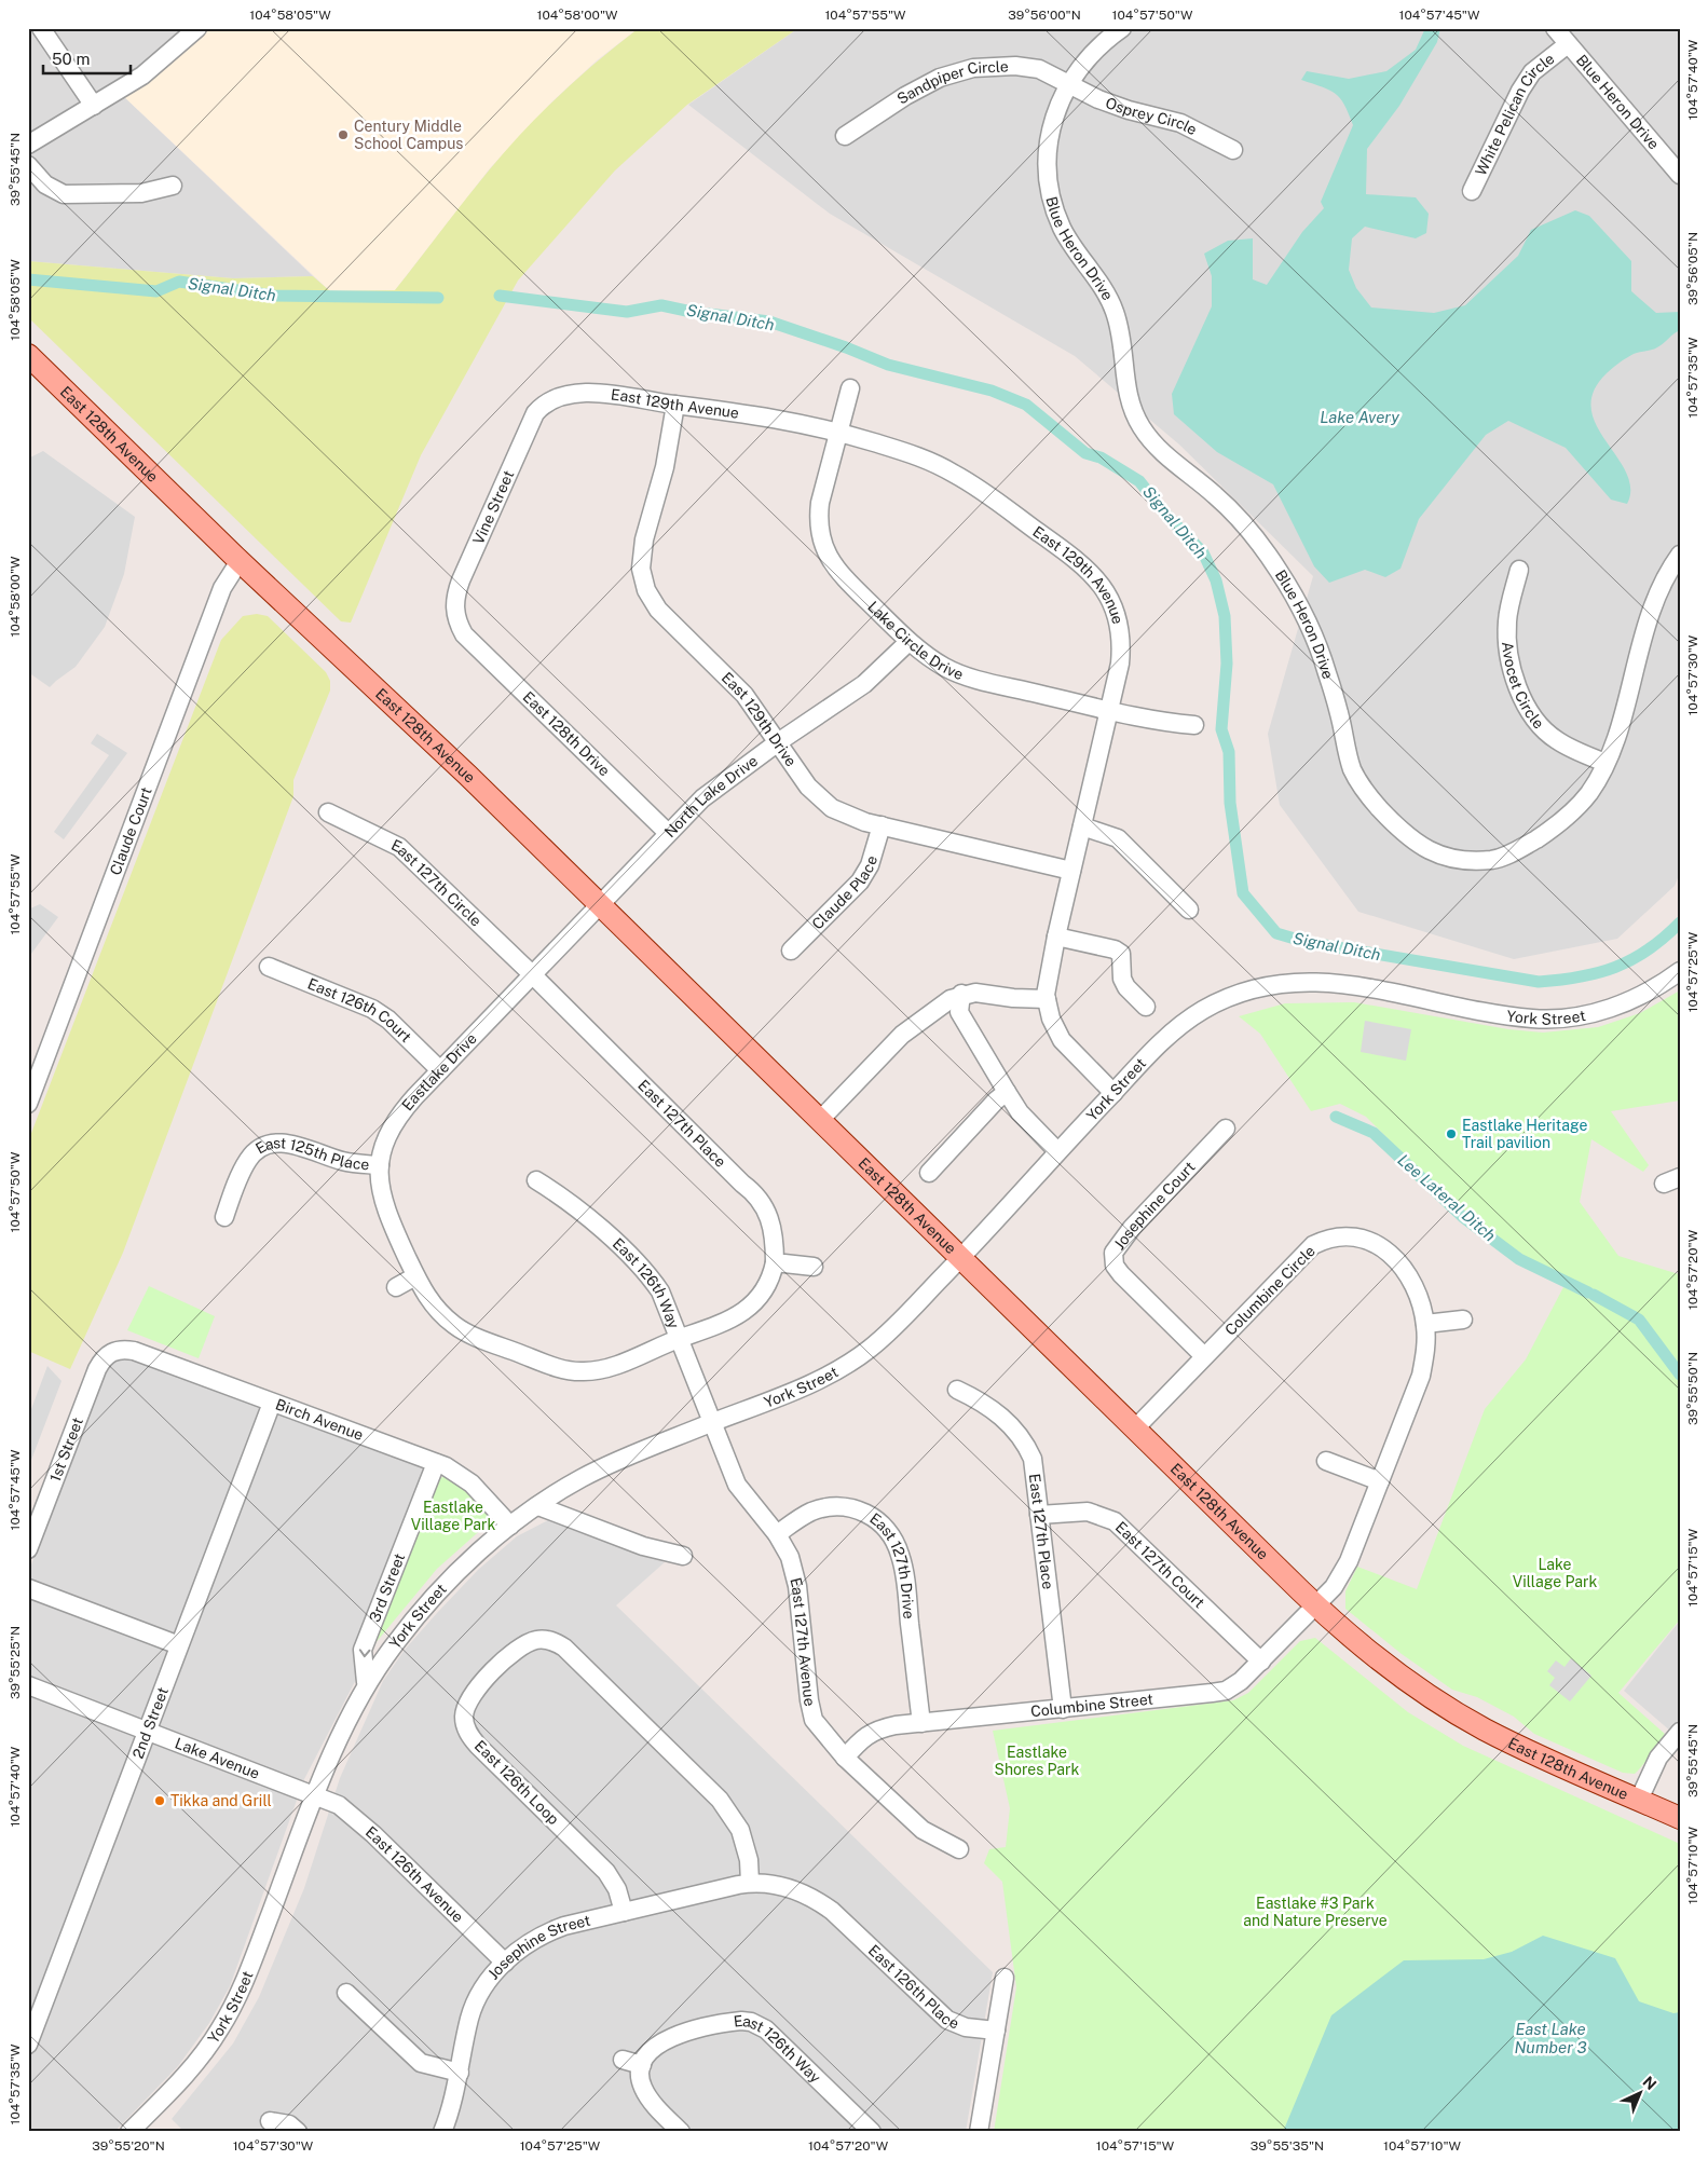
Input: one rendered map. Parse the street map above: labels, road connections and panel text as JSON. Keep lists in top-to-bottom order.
{
  "streets": {
    "main road": ["East 128th Avenue"],
    "street": [
      "Sandpiper Circle",
      "Blue Heron Drive",
      "White Pelican Circle",
      "Osprey Circle",
      "East 129th Avenue",
      "Vine Street",
      "Lake Circle Drive",
      "Avocet Circle",
      "East 129th Drive",
      "East 128th Drive",
      "North Lake Drive",
      "Claude Court",
      "East 127th Circle",
      "Claude Place",
      "East 126th Court",
      "York Street",
      "Eastlake Drive",
      "East 127th Place",
      "East 125th Place",
      "Josephine Court",
      "East 126th Way",
      "Columbine Circle",
      "Birch Avenue",
      "1st Street",
      "East 127th Court",
      "East 127th Drive",
      "3rd Street",
      "East 127th Avenue",
      "Columbine Street",
      "2nd Street",
      "Lake Avenue",
      "East 126th Loop",
      "East 126th Avenue",
      "Josephine Street",
      "East 126th Place"
    ]
  },
  "crossings": [
    ["Sandpiper Circle", "Blue Heron Drive"],
    ["Sandpiper Circle", "Osprey Circle"],
    ["Blue Heron Drive", "White Pelican Circle"],
    ["Blue Heron Drive", "Osprey Circle"],
    ["Blue Heron Drive", "Avocet Circle"],
    ["East 129th Avenue", "Vine Street"],
    ["East 129th Avenue", "Lake Circle Drive"],
    ["East 129th Avenue", "East 129th Drive"],
    ["East 129th Avenue", "York Street"],
    ["East 128th Avenue", "North Lake Drive"],
    ["East 128th Avenue", "Claude Court"],
    ["East 128th Avenue", "York Street"],
    ["East 128th Avenue", "Eastlake Drive"],
    ["East 128th Avenue", "Columbine Circle"],
    ["East 128th Avenue", "Columbine Street"],
    ["Vine Street", "East 128th Drive"],
    ["Lake Circle Drive", "North Lake Drive"],
    ["East 129th Drive", "North Lake Drive"],
    ["East 129th Drive", "Claude Place"],
    ["East 128th Drive", "North Lake Drive"],
    ["North Lake Drive", "Eastlake Drive"],
    ["East 127th Circle", "Eastlake Drive"],
    ["East 127th Circle", "East 127th Place"],
    ["East 126th Court", "Eastlake Drive"],
    ["York Street", "East 126th Way"],
    ["York Street", "Birch Avenue"],
    ["York Street", "3rd Street"],
    ["York Street", "East 127th Avenue"],
    ["York Street", "Lake Avenue"],
    ["York Street", "East 126th Avenue"],
    ["Eastlake Drive", "East 127th Place"],
    ["Eastlake Drive", "East 125th Place"],
    ["Eastlake Drive", "East 126th Way"],
    ["East 127th Place", "East 127th Court"],
    ["East 127th Place", "Columbine Street"],
    ["Josephine Court", "Columbine Circle"],
    ["East 126th Way", "East 127th Avenue"],
    ["Columbine Circle", "Columbine Street"],
    ["Birch Avenue", "1st Street"],
    ["Birch Avenue", "3rd Street"],
    ["Birch Avenue", "2nd Street"],
    ["East 127th Court", "Columbine Street"],
    ["East 127th Drive", "East 127th Avenue"],
    ["East 127th Drive", "Columbine Street"],
    ["East 127th Avenue", "Columbine Street"],
    ["2nd Street", "Lake Avenue"],
    ["Lake Avenue", "East 126th Avenue"],
    ["East 126th Loop", "Josephine Street"],
    ["East 126th Loop", "East 126th Place"],
    ["East 126th Avenue", "Josephine Street"],
    ["Josephine Street", "East 126th Place"]
  ],
  "one_way": ["3rd Street"],
  "water": [
    "Signal Ditch",
    "Lake Avery",
    "Lee Lateral Ditch",
    "East Lake Number 3"
  ],
  "parks": [
    "Eastlake Village Park",
    "Lake Village Park",
    "Eastlake Shores Park",
    "Eastlake #3 Park and Nature Preserve"
  ],
  "places": ["Century Middle School Campus", "Eastlake Heritage Trail pavilion", "Tikka and Grill"],
  "scale_bar": "50 m",
  "north": "top right",
  "coordinates": [
    "104°58'05\"W",
    "104°58'00\"W",
    "104°57'55\"W",
    "39°56'00\"N",
    "104°57'50\"W",
    "104°57'45\"W",
    "104°57'40\"W",
    "39°55'45\"N",
    "39°56'05\"N",
    "104°57'35\"W",
    "104°57'30\"W",
    "104°57'25\"W",
    "104°57'20\"W",
    "39°55'50\"N",
    "104°57'15\"W",
    "39°55'25\"N",
    "104°57'10\"W",
    "39°55'20\"N",
    "39°55'35\"N"
  ]
}
